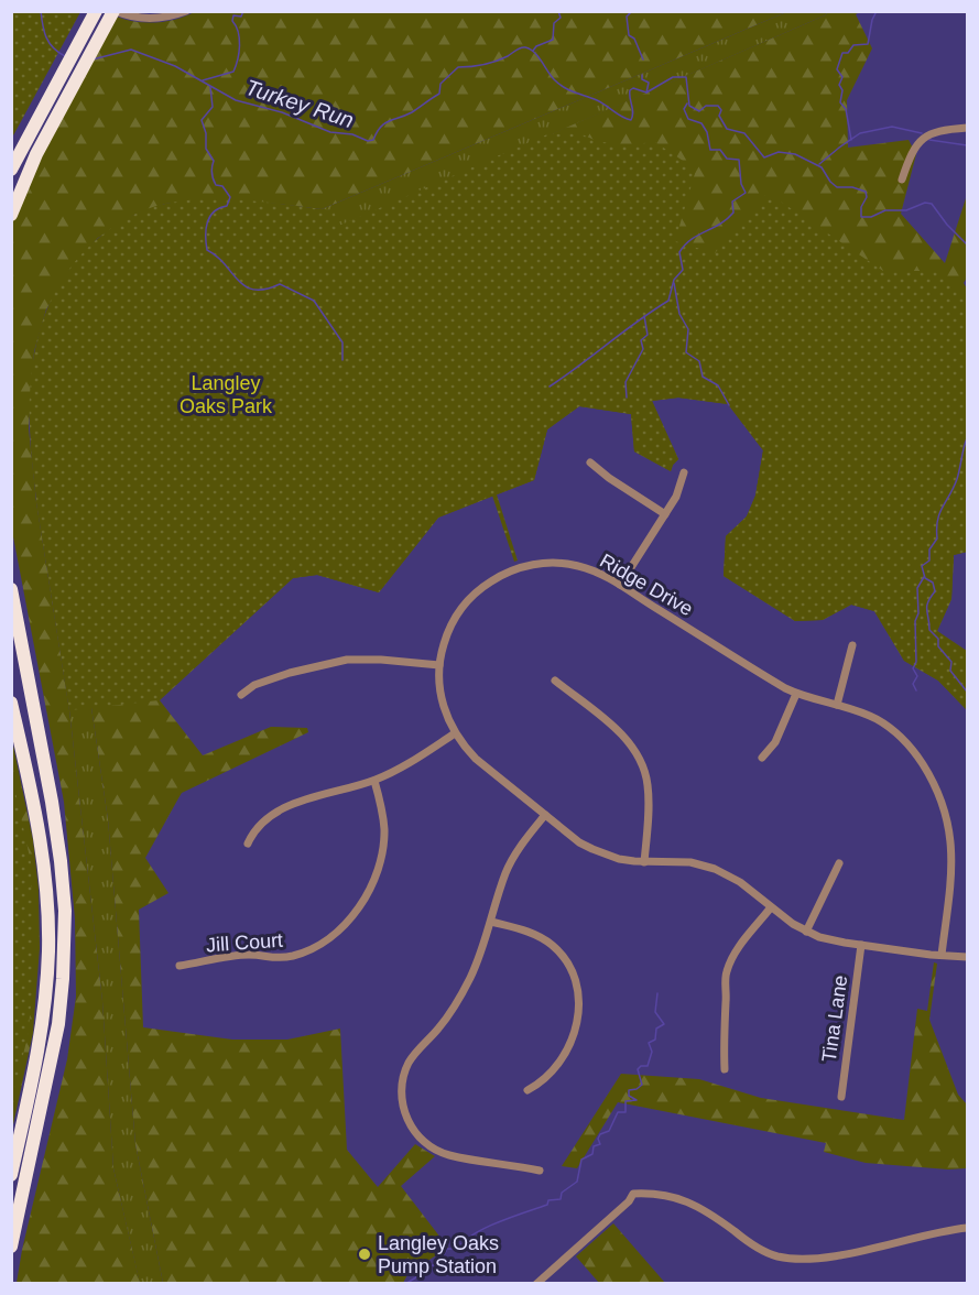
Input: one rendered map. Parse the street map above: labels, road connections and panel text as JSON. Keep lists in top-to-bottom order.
{
  "streets": {
    "street": ["Ridge Drive", "Jill Court", "Tina Lane"]
  },
  "crossings": [
    ["Ridge Drive", "Tina Lane"]
  ],
  "water": ["Turkey Run"],
  "parks": ["Langley Oaks Park"],
  "places": ["Langley Oaks Pump Station"]
}
